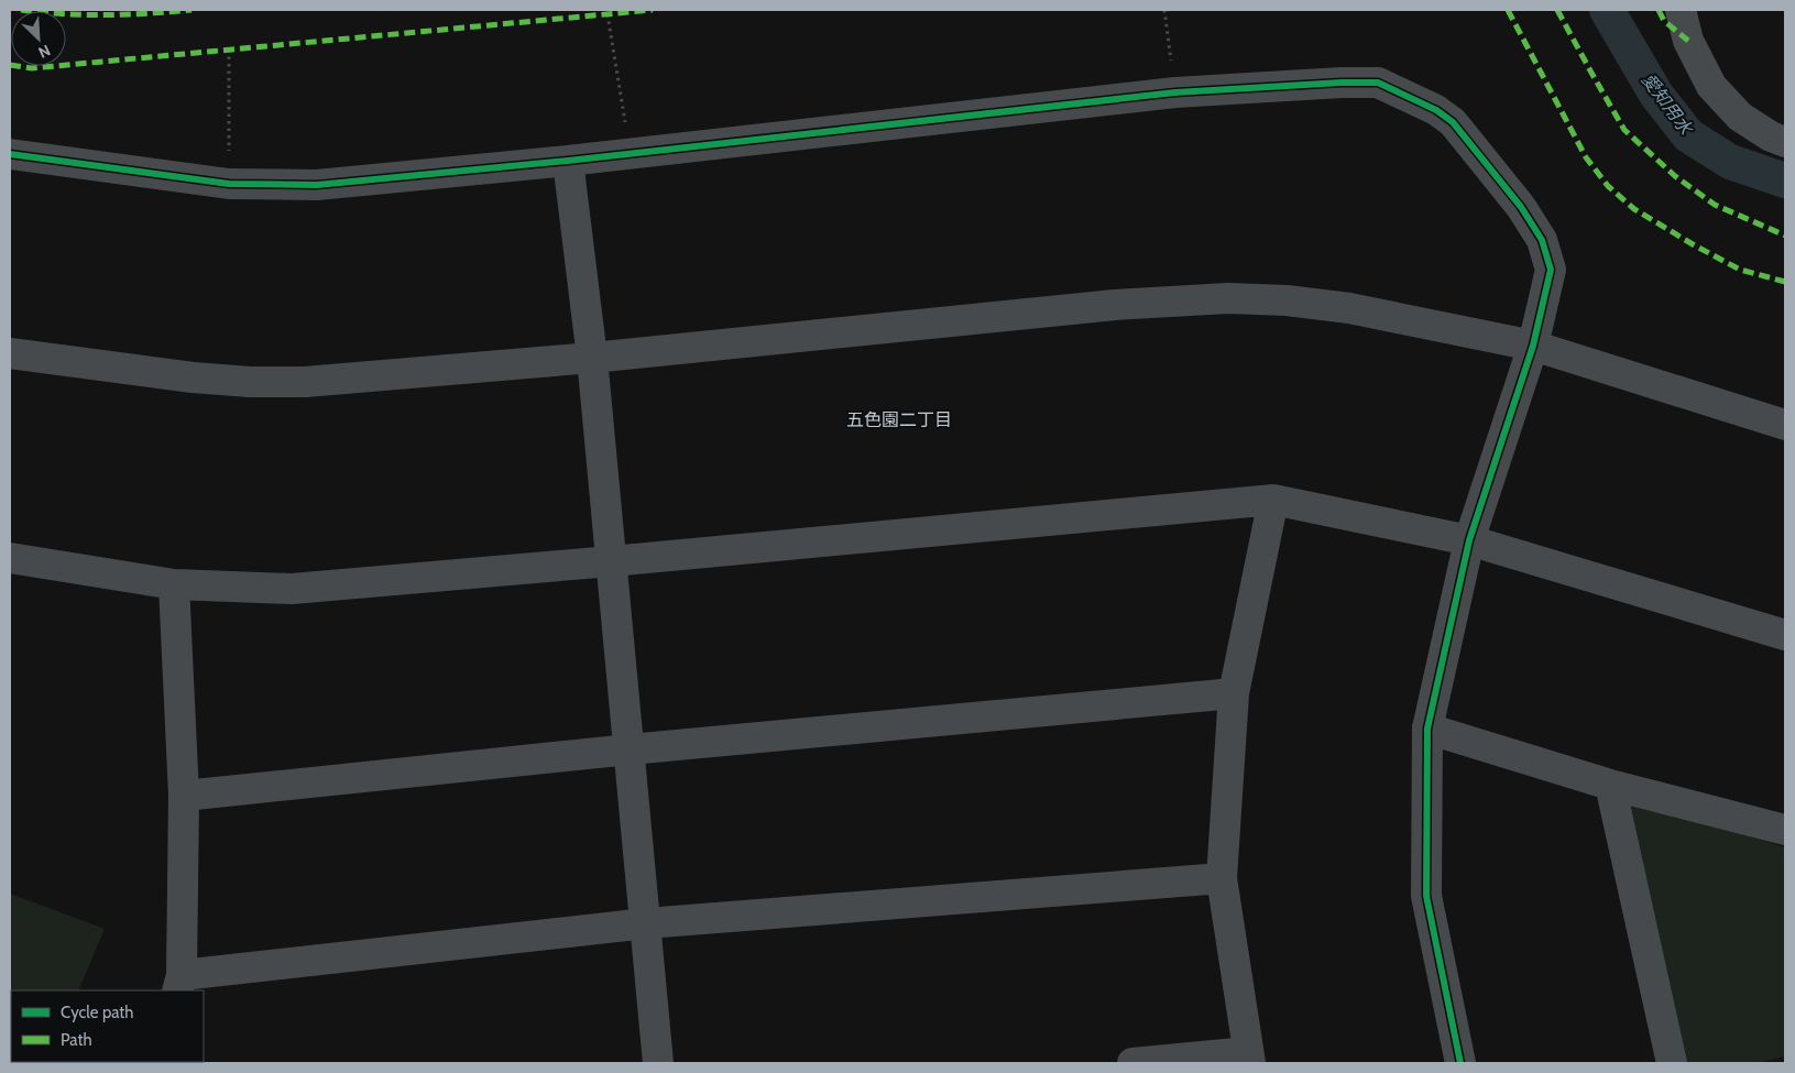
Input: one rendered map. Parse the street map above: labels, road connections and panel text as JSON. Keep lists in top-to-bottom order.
{
  "districts": ["五色園二丁目"],
  "water": ["愛知用水"],
  "legend": ["Cycle path", "Path"],
  "north": "bottom right"
}
